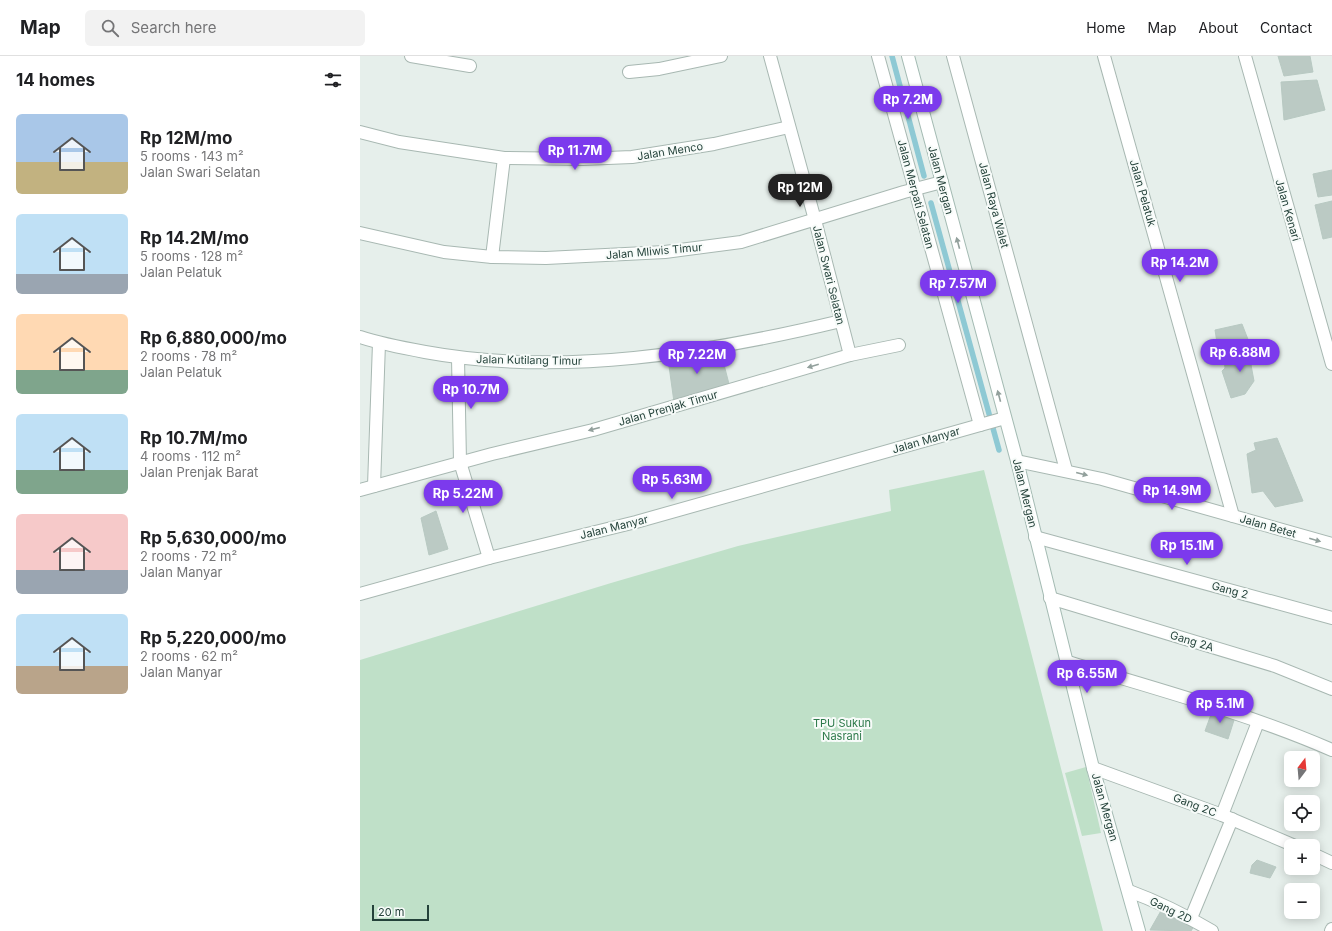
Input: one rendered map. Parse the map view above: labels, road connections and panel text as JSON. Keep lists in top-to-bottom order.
{
  "streets": {
    "street": [
      "Jalan Menco",
      "Jalan Mergan",
      "Jalan Pelatuk",
      "Jalan Merpati Selatan",
      "Jalan Raya Walet",
      "Jalan Kenari",
      "Jalan Mliwis Timur",
      "Jalan Swari Selatan",
      "Jalan Kutilang Timur",
      "Jalan Prenjak Timur",
      "Jalan Manyar",
      "Jalan Betet",
      "Gang 2",
      "Gang 2A",
      "Gang 2C",
      "Gang 2D"
    ]
  },
  "crossings": [
    ["Jalan Menco", "Jalan Swari Selatan"],
    ["Jalan Mergan", "Jalan Merpati Selatan"],
    ["Jalan Mergan", "Jalan Mliwis Timur"],
    ["Jalan Mergan", "Jalan Manyar"],
    ["Jalan Mergan", "Jalan Betet"],
    ["Jalan Mergan", "Gang 2"],
    ["Jalan Mergan", "Gang 2A"],
    ["Jalan Mergan", "Gang 2C"],
    ["Jalan Mergan", "Gang 2D"],
    ["Jalan Pelatuk", "Jalan Betet"],
    ["Jalan Merpati Selatan", "Jalan Mliwis Timur"],
    ["Jalan Merpati Selatan", "Jalan Manyar"],
    ["Jalan Raya Walet", "Jalan Betet"],
    ["Jalan Mliwis Timur", "Jalan Swari Selatan"],
    ["Jalan Swari Selatan", "Jalan Kutilang Timur"],
    ["Jalan Swari Selatan", "Jalan Prenjak Timur"]
  ],
  "one_way": ["Jalan Prenjak Timur", "Jalan Betet"],
  "parks": ["TPU Sukun Nasrani"],
  "scale_bar": "20 m",
  "north": "top",
  "page": {
    "header": "Map",
    "search": "Search here",
    "nav": [
      "Home",
      "Map",
      "About",
      "Contact"
    ],
    "heading": "14 homes",
    "price": [
      "Rp 7.2M",
      "Rp 11.7M",
      "Rp 12M",
      "Rp 14.2M",
      "Rp 7.57M",
      "Rp 6.88M",
      "Rp 7.22M",
      "Rp 10.7M",
      "Rp 5.63M",
      "Rp 14.9M",
      "Rp 5.22M",
      "Rp 15.1M",
      "Rp 6.55M",
      "Rp 5.1M"
    ],
    "list": [
      {
        "name": "Rp 12M/mo",
        "note": "5 rooms · 143 m² · Jalan Swari Selatan"
      },
      {
        "name": "Rp 14.2M/mo",
        "note": "5 rooms · 128 m² · Jalan Pelatuk"
      },
      {
        "name": "Rp 6,880,000/mo",
        "note": "2 rooms · 78 m² · Jalan Pelatuk"
      },
      {
        "name": "Rp 10.7M/mo",
        "note": "4 rooms · 112 m² · Jalan Prenjak Barat"
      },
      {
        "name": "Rp 5,630,000/mo",
        "note": "2 rooms · 72 m² · Jalan Manyar"
      },
      {
        "name": "Rp 5,220,000/mo",
        "note": "2 rooms · 62 m² · Jalan Manyar"
      }
    ],
    "map_buttons": ["+", "−"],
    "scale": "20 m"
  }
}
